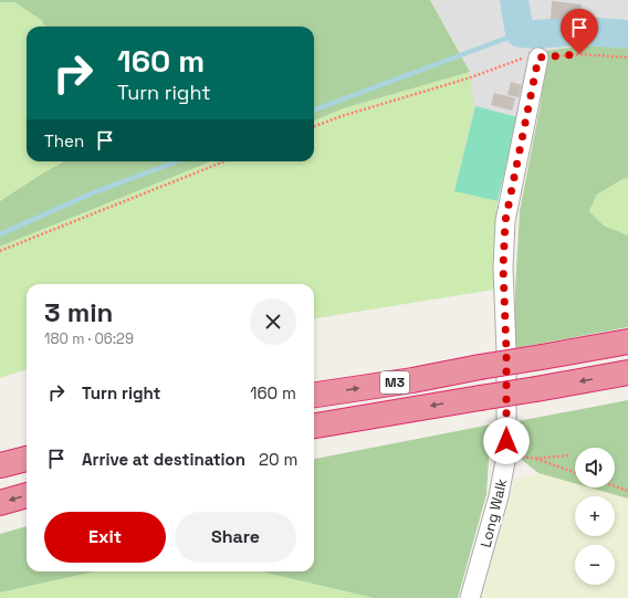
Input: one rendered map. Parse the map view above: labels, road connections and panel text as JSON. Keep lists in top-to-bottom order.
{
  "streets": {
    "highway": ["M3"],
    "street": ["Long Walk"]
  },
  "page": {
    "turn": ["160 m", "Turn right"],
    "then": "Then",
    "heading": ["3 min", "180 m · 06:29"],
    "list": [
      {
        "name": "Turn right",
        "value": "160 m"
      },
      {
        "name": "Arrive at destination",
        "value": "20 m"
      }
    ],
    "map_buttons": ["+", "−"],
    "buttons": ["Exit", "Share"]
  }
}
